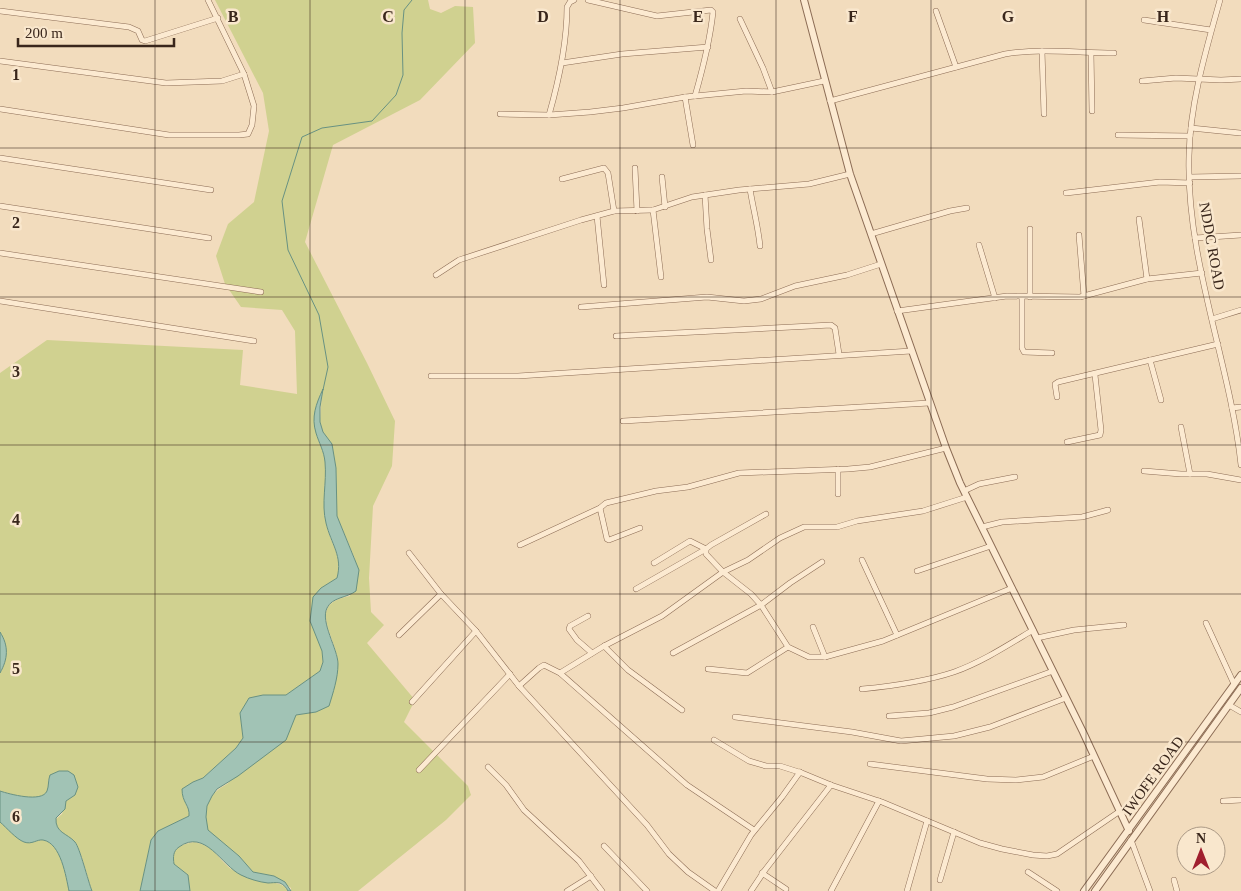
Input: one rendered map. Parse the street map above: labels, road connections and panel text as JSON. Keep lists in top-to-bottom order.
{
  "streets": {
    "street": ["NDDC ROAD", "IWOFE ROAD"]
  },
  "scale_bar": "200 m",
  "north": "top",
  "grid": {
    "columns": [
      "B",
      "C",
      "D",
      "E",
      "F",
      "G",
      "H"
    ],
    "rows": [
      "1",
      "2",
      "3",
      "4",
      "5",
      "6"
    ]
  }
}
